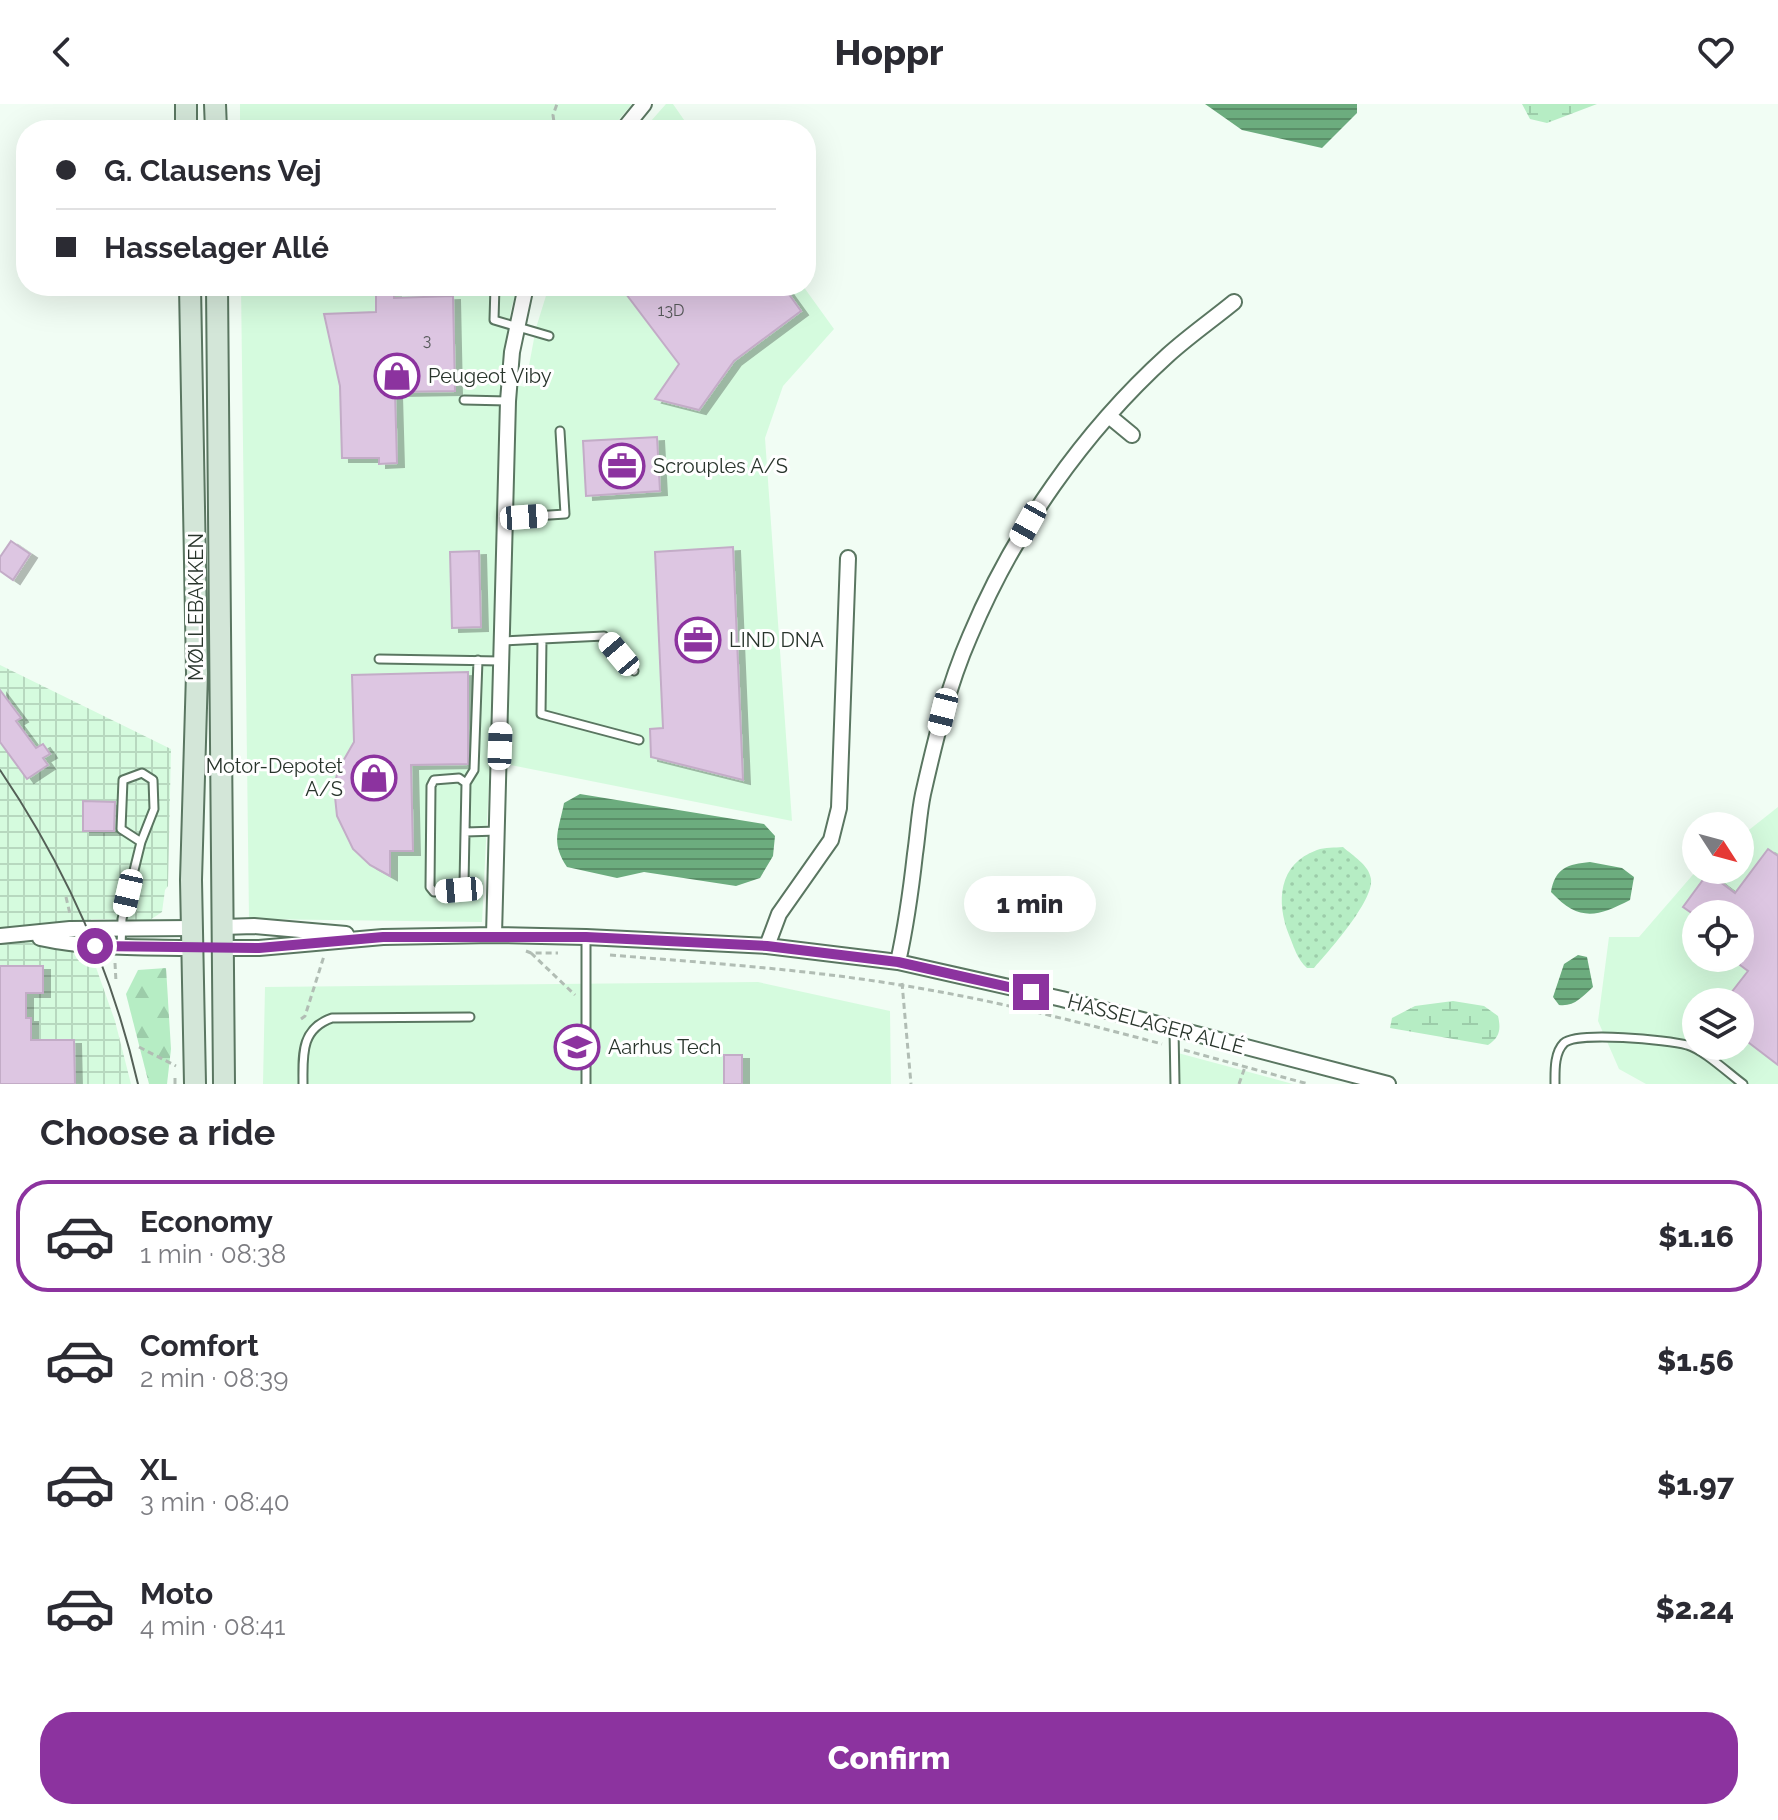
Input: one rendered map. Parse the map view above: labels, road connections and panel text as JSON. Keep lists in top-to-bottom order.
{
  "streets": {
    "main road": ["MØLLEBAKKEN", "HASSELAGER ALLÉ"]
  },
  "crossings": [
    ["MØLLEBAKKEN", "HASSELAGER ALLÉ"]
  ],
  "places": {
    "shop": ["Peugeot Viby", "Motor-Depotet A/S"],
    "office": ["Scrouples A/S", "LIND DNA"],
    "school or university": ["Aarhus Tech"]
  },
  "house_numbers": ["13D", "3"],
  "north": "bottom right",
  "page": {
    "header": "Hoppr",
    "banner": ["G. Clausens Vej", "Hasselager Allé"],
    "bubble": "1 min",
    "heading": "Choose a ride",
    "list": [
      {
        "name": "Economy",
        "note": "1 min · 08:38",
        "value": "$1.16"
      },
      {
        "name": "Comfort",
        "note": "2 min · 08:39",
        "value": "$1.56"
      },
      {
        "name": "XL",
        "note": "3 min · 08:40",
        "value": "$1.97"
      },
      {
        "name": "Moto",
        "note": "4 min · 08:41",
        "value": "$2.24"
      }
    ],
    "buttons": "Confirm"
  }
}
